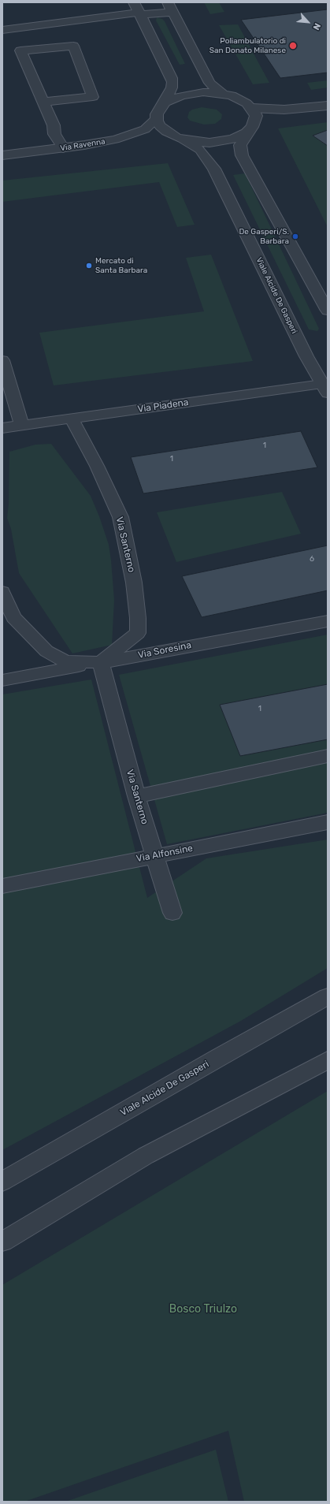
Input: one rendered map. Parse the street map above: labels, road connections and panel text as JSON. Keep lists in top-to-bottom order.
{
  "streets": {
    "street": [
      "Via Ravenna",
      "Viale Alcide De Gasperi",
      "Via Piadena",
      "Via Santerno",
      "Via Soresina",
      "Via Alfonsine"
    ]
  },
  "crossings": [
    ["Viale Alcide De Gasperi", "Via Piadena"],
    ["Via Piadena", "Via Santerno"],
    ["Via Santerno", "Via Soresina"],
    ["Via Santerno", "Via Alfonsine"]
  ],
  "parks": ["Bosco Triulzo"],
  "places": ["Poliambulatorio di San Donato Milanese", "De Gasperi/S. Barbara", "Mercato di Santa Barbara"],
  "house_numbers": [
    "1",
    "1",
    "6",
    "1"
  ],
  "north": "bottom right"
}
